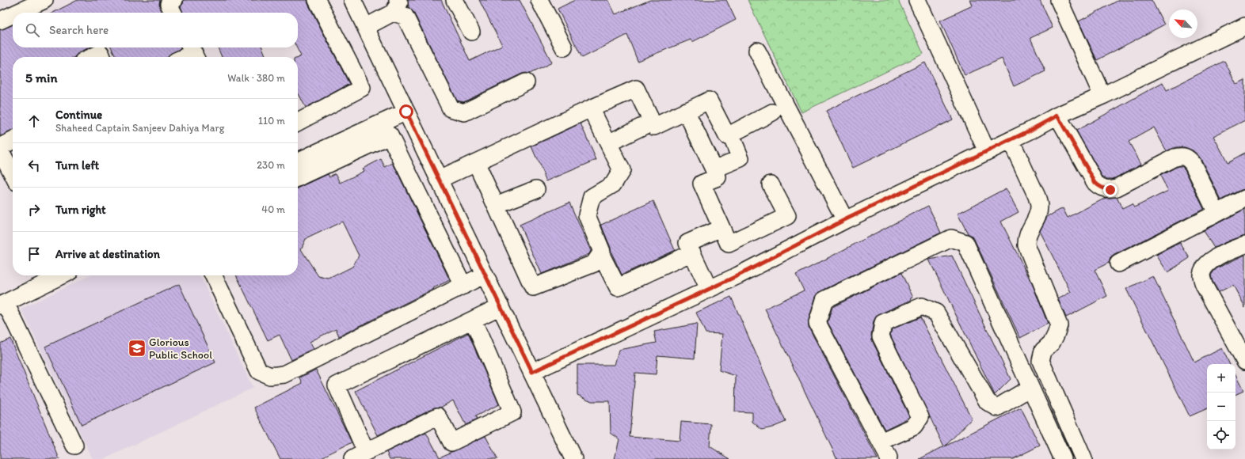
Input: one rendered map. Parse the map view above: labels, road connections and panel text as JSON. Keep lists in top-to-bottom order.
{
  "places": {
    "school or university": ["Glorious Public School"]
  },
  "north": "top left",
  "page": {
    "search": "Search here",
    "heading": ["5 min", "Walk · 380 m"],
    "list": [
      ["Continue", "Shaheed Captain Sanjeev Dahiya Marg", "110 m"],
      ["Turn left", "230 m"],
      ["Turn right", "40 m"],
      "Arrive at destination"
    ],
    "map_buttons": ["+", "−"]
  }
}
